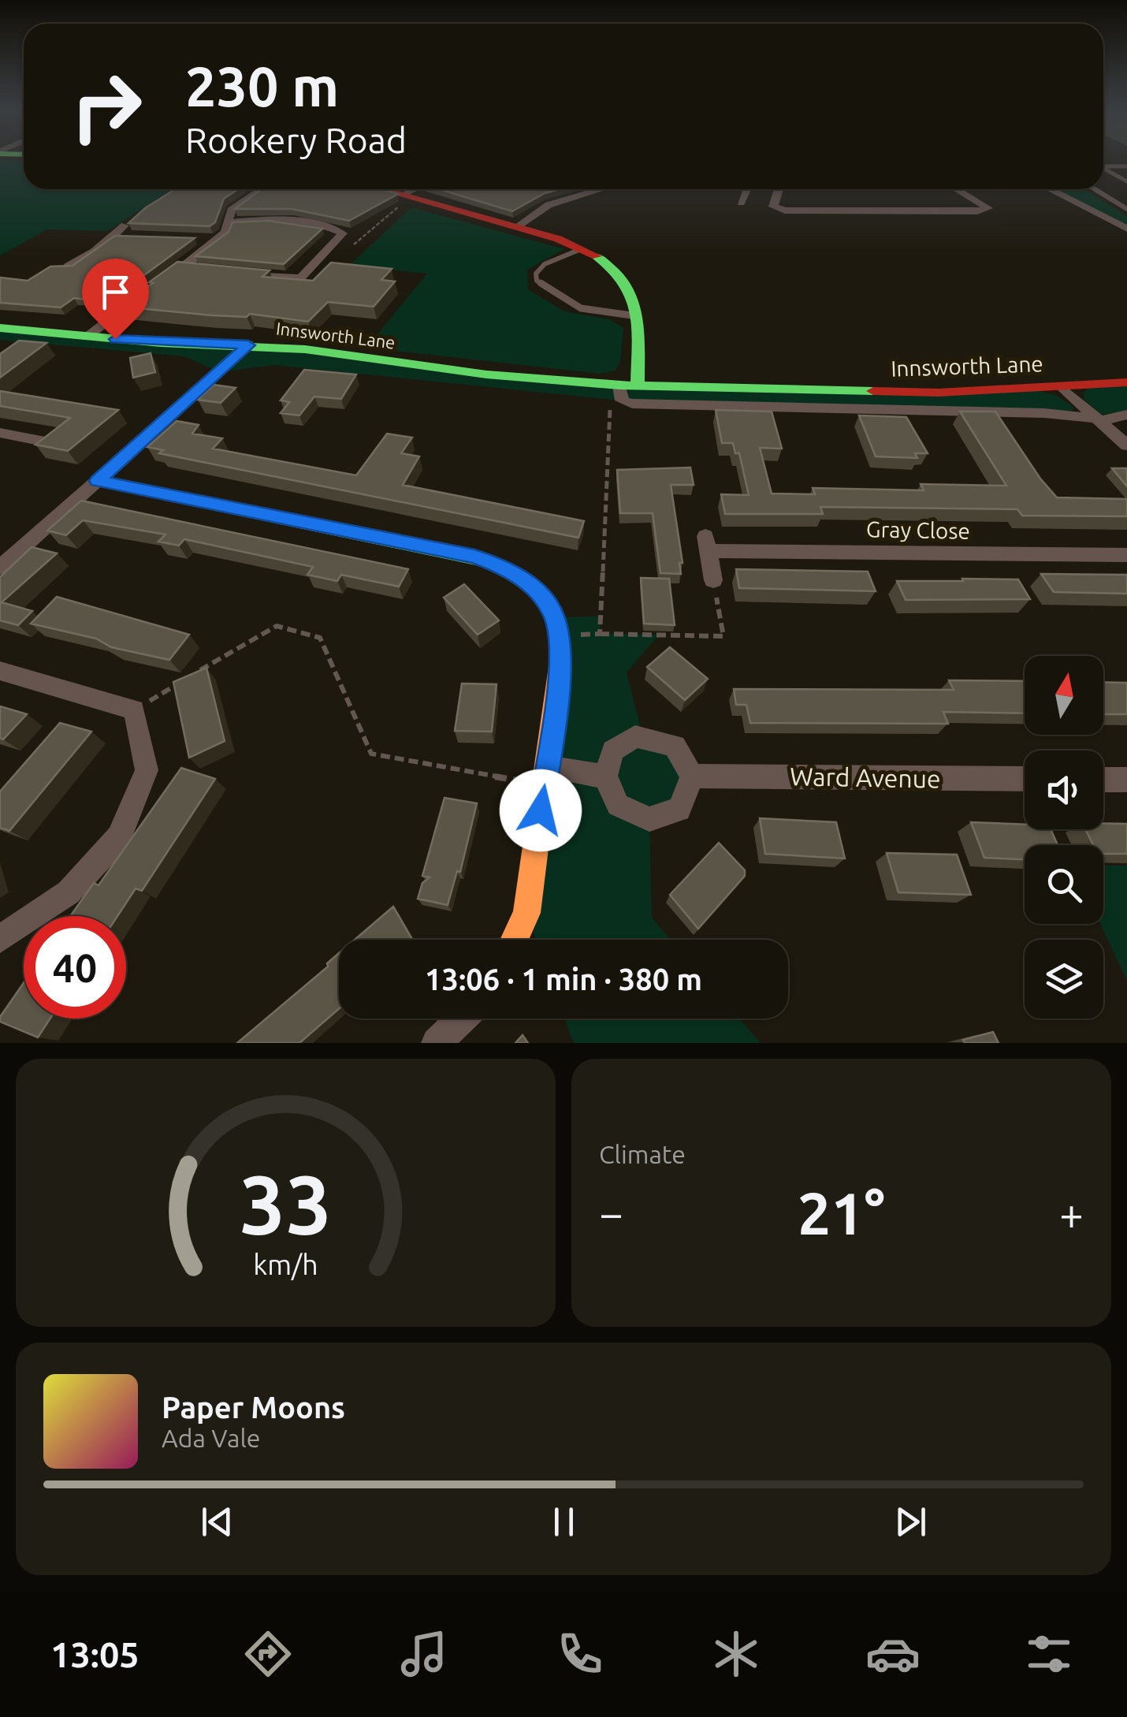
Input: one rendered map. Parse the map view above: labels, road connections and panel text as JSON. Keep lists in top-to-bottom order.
{
  "streets": {
    "street": ["Innsworth Lane", "Gray Close", "Ward Avenue"]
  },
  "north": "top",
  "page": {
    "turn": ["230 m", "Rookery Road"],
    "limit": "40",
    "trip": "13:06 · 1 min · 380 m",
    "tile": "Climate",
    "heat": ["−", "21°", "+"],
    "song": ["Paper Moons", "Ada Vale"],
    "tabs": "13:05",
    "gauge": ["33", "km/h"]
  }
}
